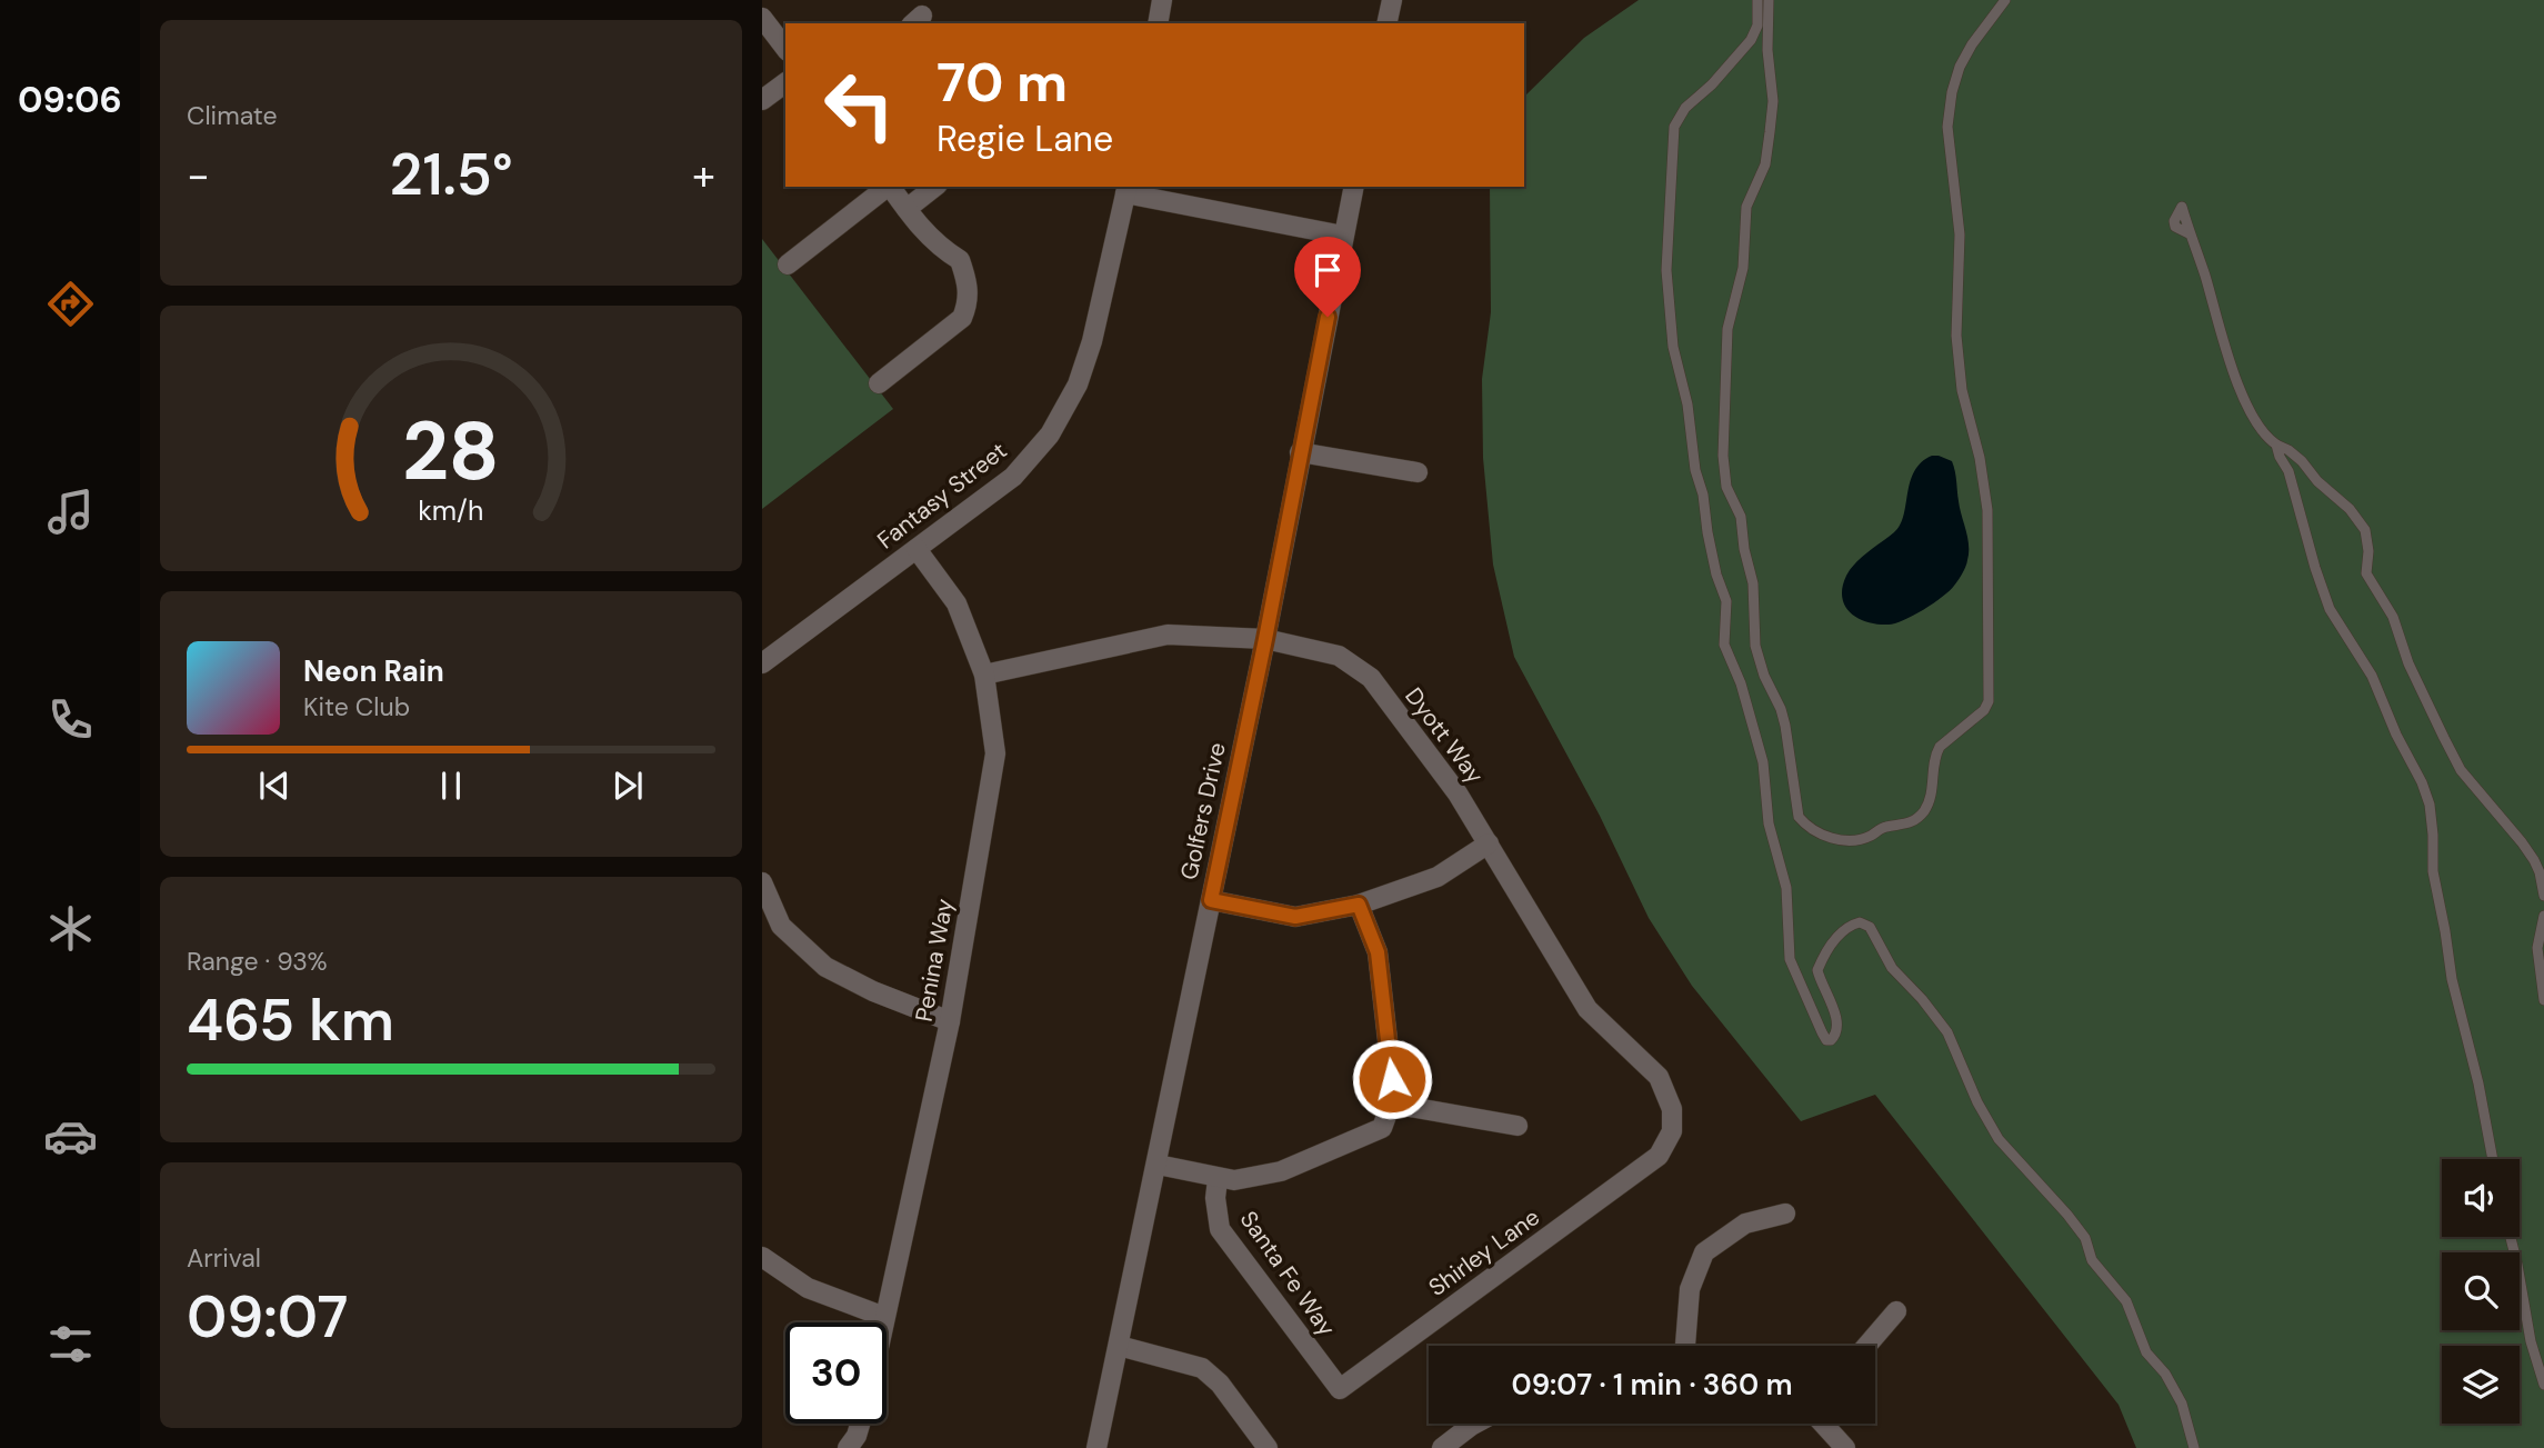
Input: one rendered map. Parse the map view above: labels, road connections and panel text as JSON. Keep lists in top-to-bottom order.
{
  "streets": {
    "street": [
      "Fantasy Street",
      "Dyott Way",
      "Golfers Drive",
      "Penina Way",
      "Shirley Lane",
      "Santa Fe Way"
    ]
  },
  "crossings": [
    ["Fantasy Street", "Penina Way"],
    ["Dyott Way", "Golfers Drive"],
    ["Dyott Way", "Penina Way"],
    ["Dyott Way", "Shirley Lane"],
    ["Shirley Lane", "Santa Fe Way"]
  ],
  "page": {
    "tabs": "09:06",
    "tile": [
      "Climate",
      ["Range · 93%", "465 km"],
      ["Arrival", "09:07"]
    ],
    "turn": ["70 m", "Regie Lane"],
    "heat": ["−", "21.5°", "+"],
    "song": ["Neon Rain", "Kite Club"],
    "limit": "30",
    "trip": "09:07 · 1 min · 360 m",
    "gauge": ["28", "km/h"]
  }
}
